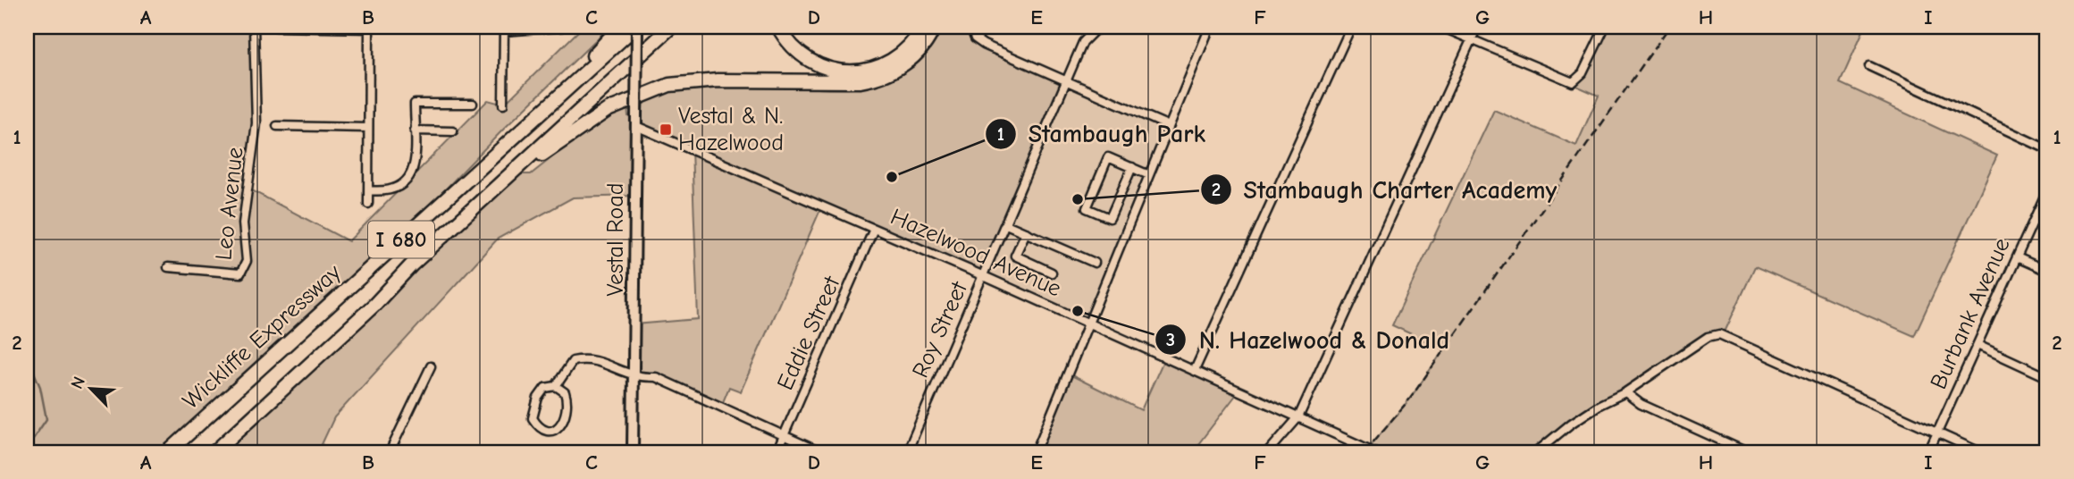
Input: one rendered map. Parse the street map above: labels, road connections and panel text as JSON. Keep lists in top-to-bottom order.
{
  "streets": {
    "highway": ["I 680", "Wickliffe Expressway"],
    "street": [
      "Leo Avenue",
      "Vestal Road",
      "Hazelwood Avenue",
      "Burbank Avenue",
      "Roy Street",
      "Eddie Street"
    ]
  },
  "crossings": [
    ["Vestal Road", "Hazelwood Avenue"],
    ["Vestal Road", "Wickliffe Expressway"],
    ["Hazelwood Avenue", "Roy Street"],
    ["Hazelwood Avenue", "Eddie Street"]
  ],
  "places": {
    "transit": ["Vestal & N. Hazelwood"],
    "other": ["Stambaugh Park", "Stambaugh Charter Academy", "N. Hazelwood & Donald"]
  },
  "north": "top left",
  "grid": {
    "columns": [
      "A",
      "B",
      "C",
      "D",
      "E",
      "F",
      "G",
      "H",
      "I"
    ],
    "rows": ["1", "2"]
  }
}
